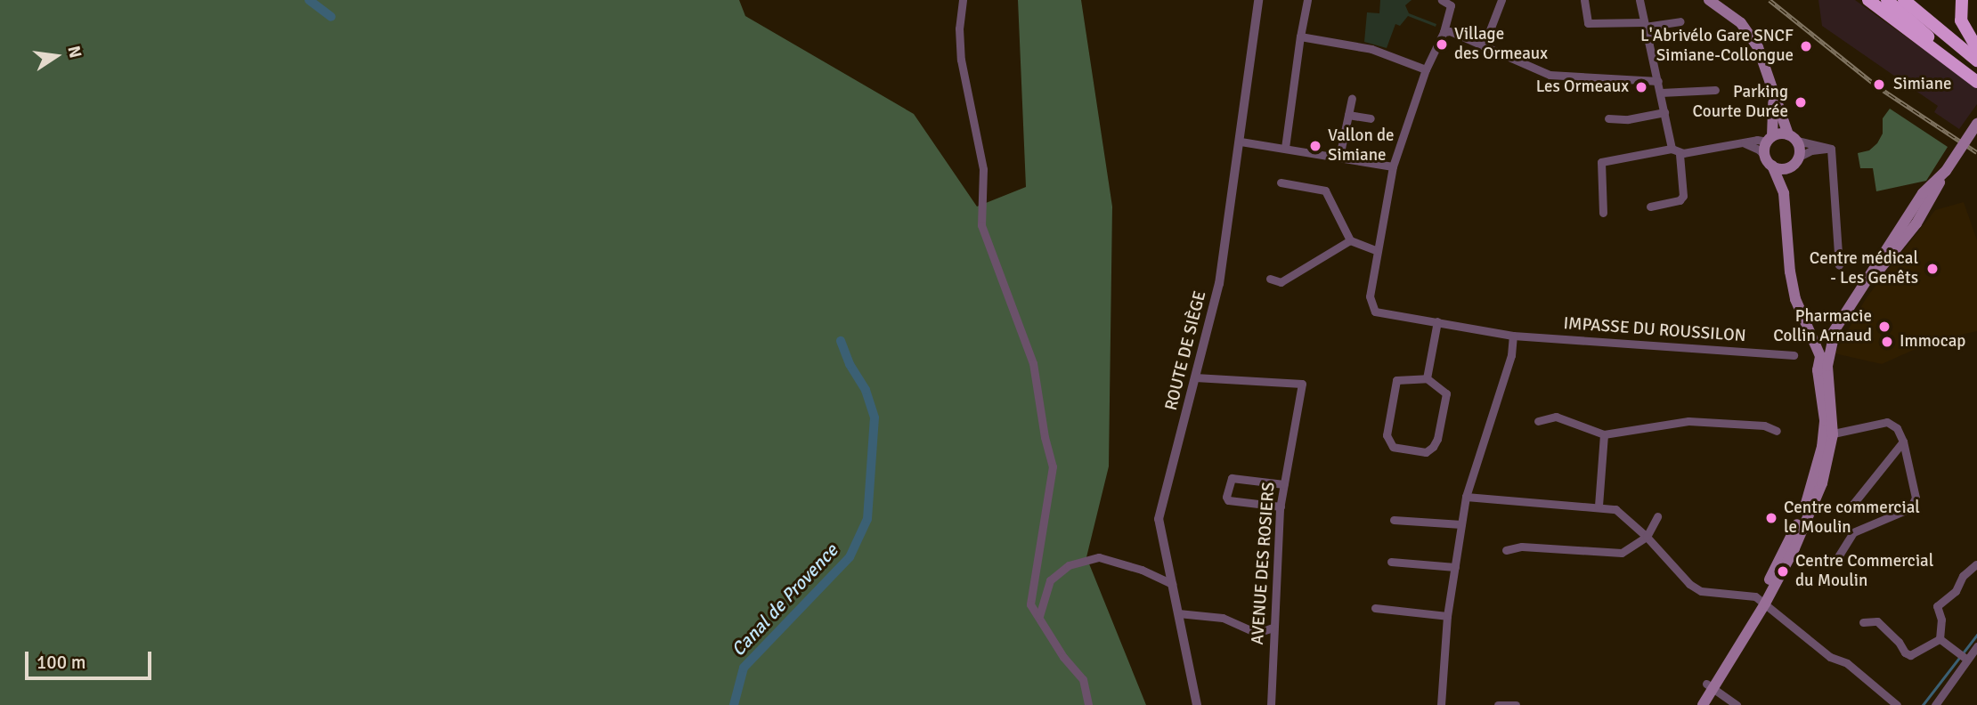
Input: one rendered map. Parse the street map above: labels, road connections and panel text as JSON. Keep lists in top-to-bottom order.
{
  "streets": {
    "street": ["IMPASSE DU ROUSSILON", "ROUTE DE SIÈGE", "AVENUE DES ROSIERS"]
  },
  "crossings": [
    ["ROUTE DE SIÈGE", "AVENUE DES ROSIERS"]
  ],
  "water": ["Canal de Provence"],
  "places": [
    "Village des Ormeaux",
    "L'Abrivélo Gare SNCF Simiane-Collongue",
    "Simiane",
    "Les Ormeaux",
    "Parking Courte Durée",
    "Vallon de Simiane",
    "Centre médical - Les Genêts",
    "Pharmacie Collin Arnaud",
    "Immocap",
    "Centre commercial le Moulin",
    "Centre Commercial du Moulin"
  ],
  "scale_bar": "100 m",
  "north": "right"
}
